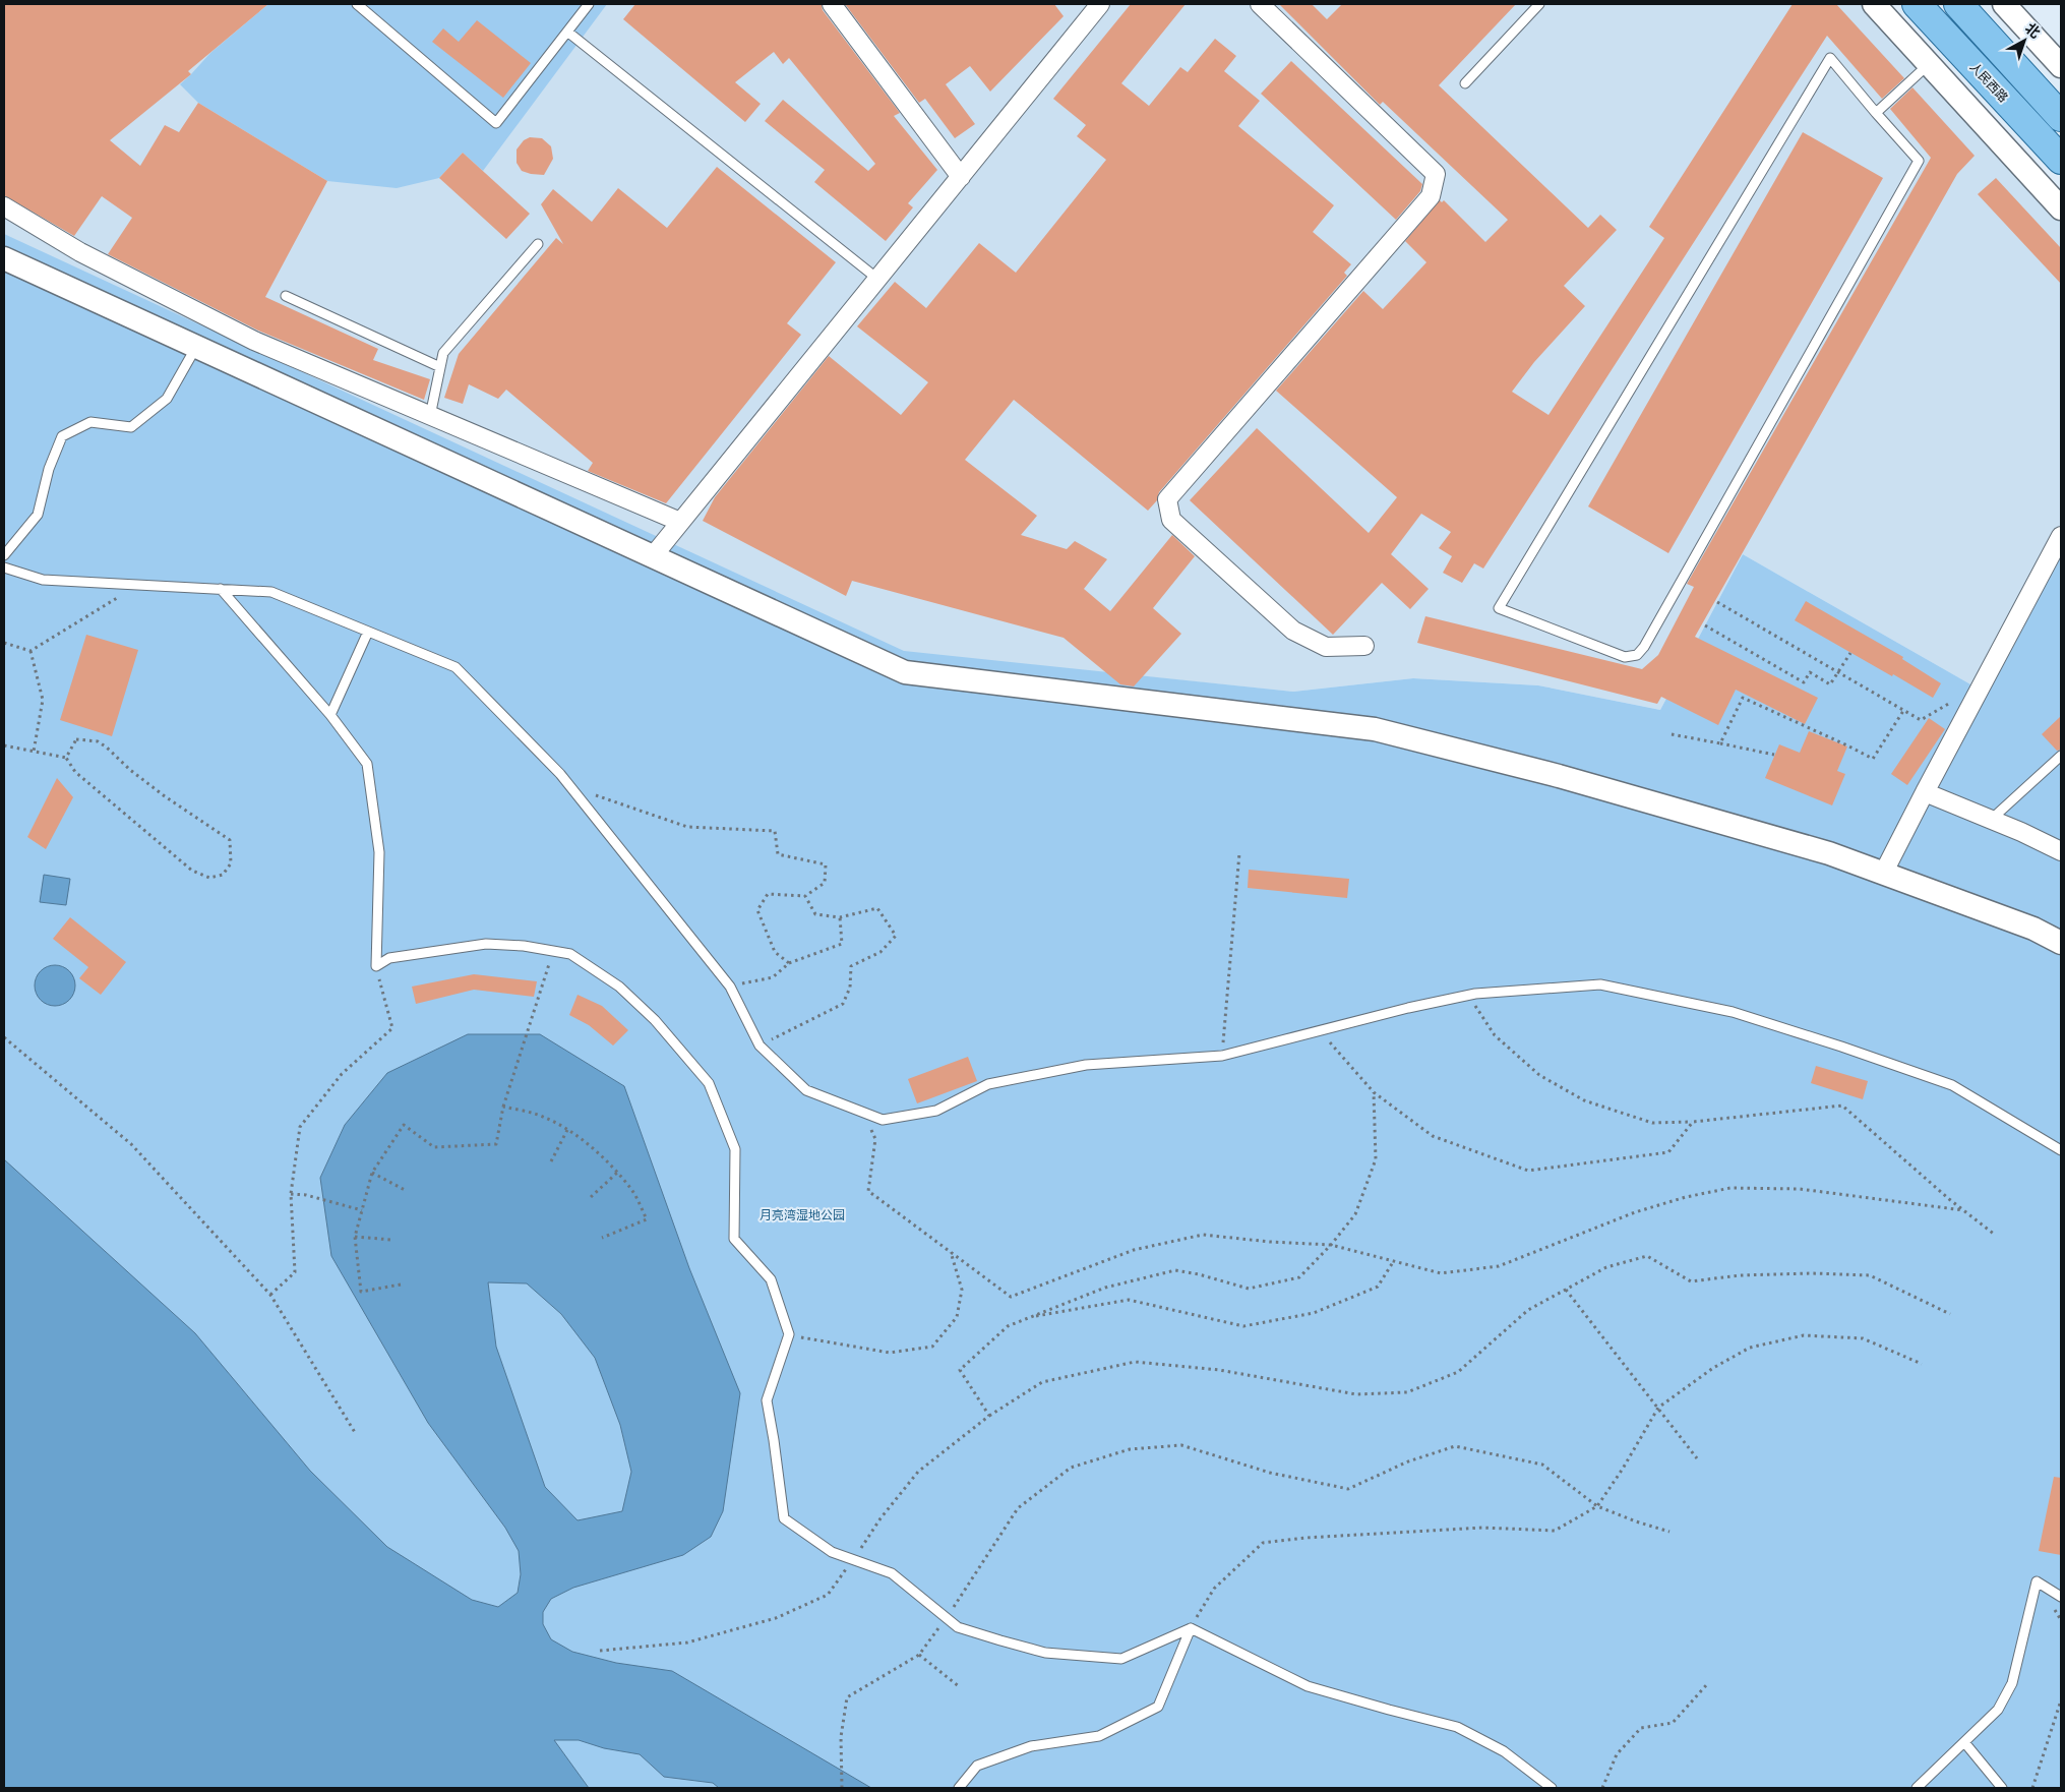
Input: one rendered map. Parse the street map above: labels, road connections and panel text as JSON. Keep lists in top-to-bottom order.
{
  "streets": {
    "main road": ["人民西路"]
  },
  "parks": ["月亮湾湿地公园"],
  "north": "top right"
}
